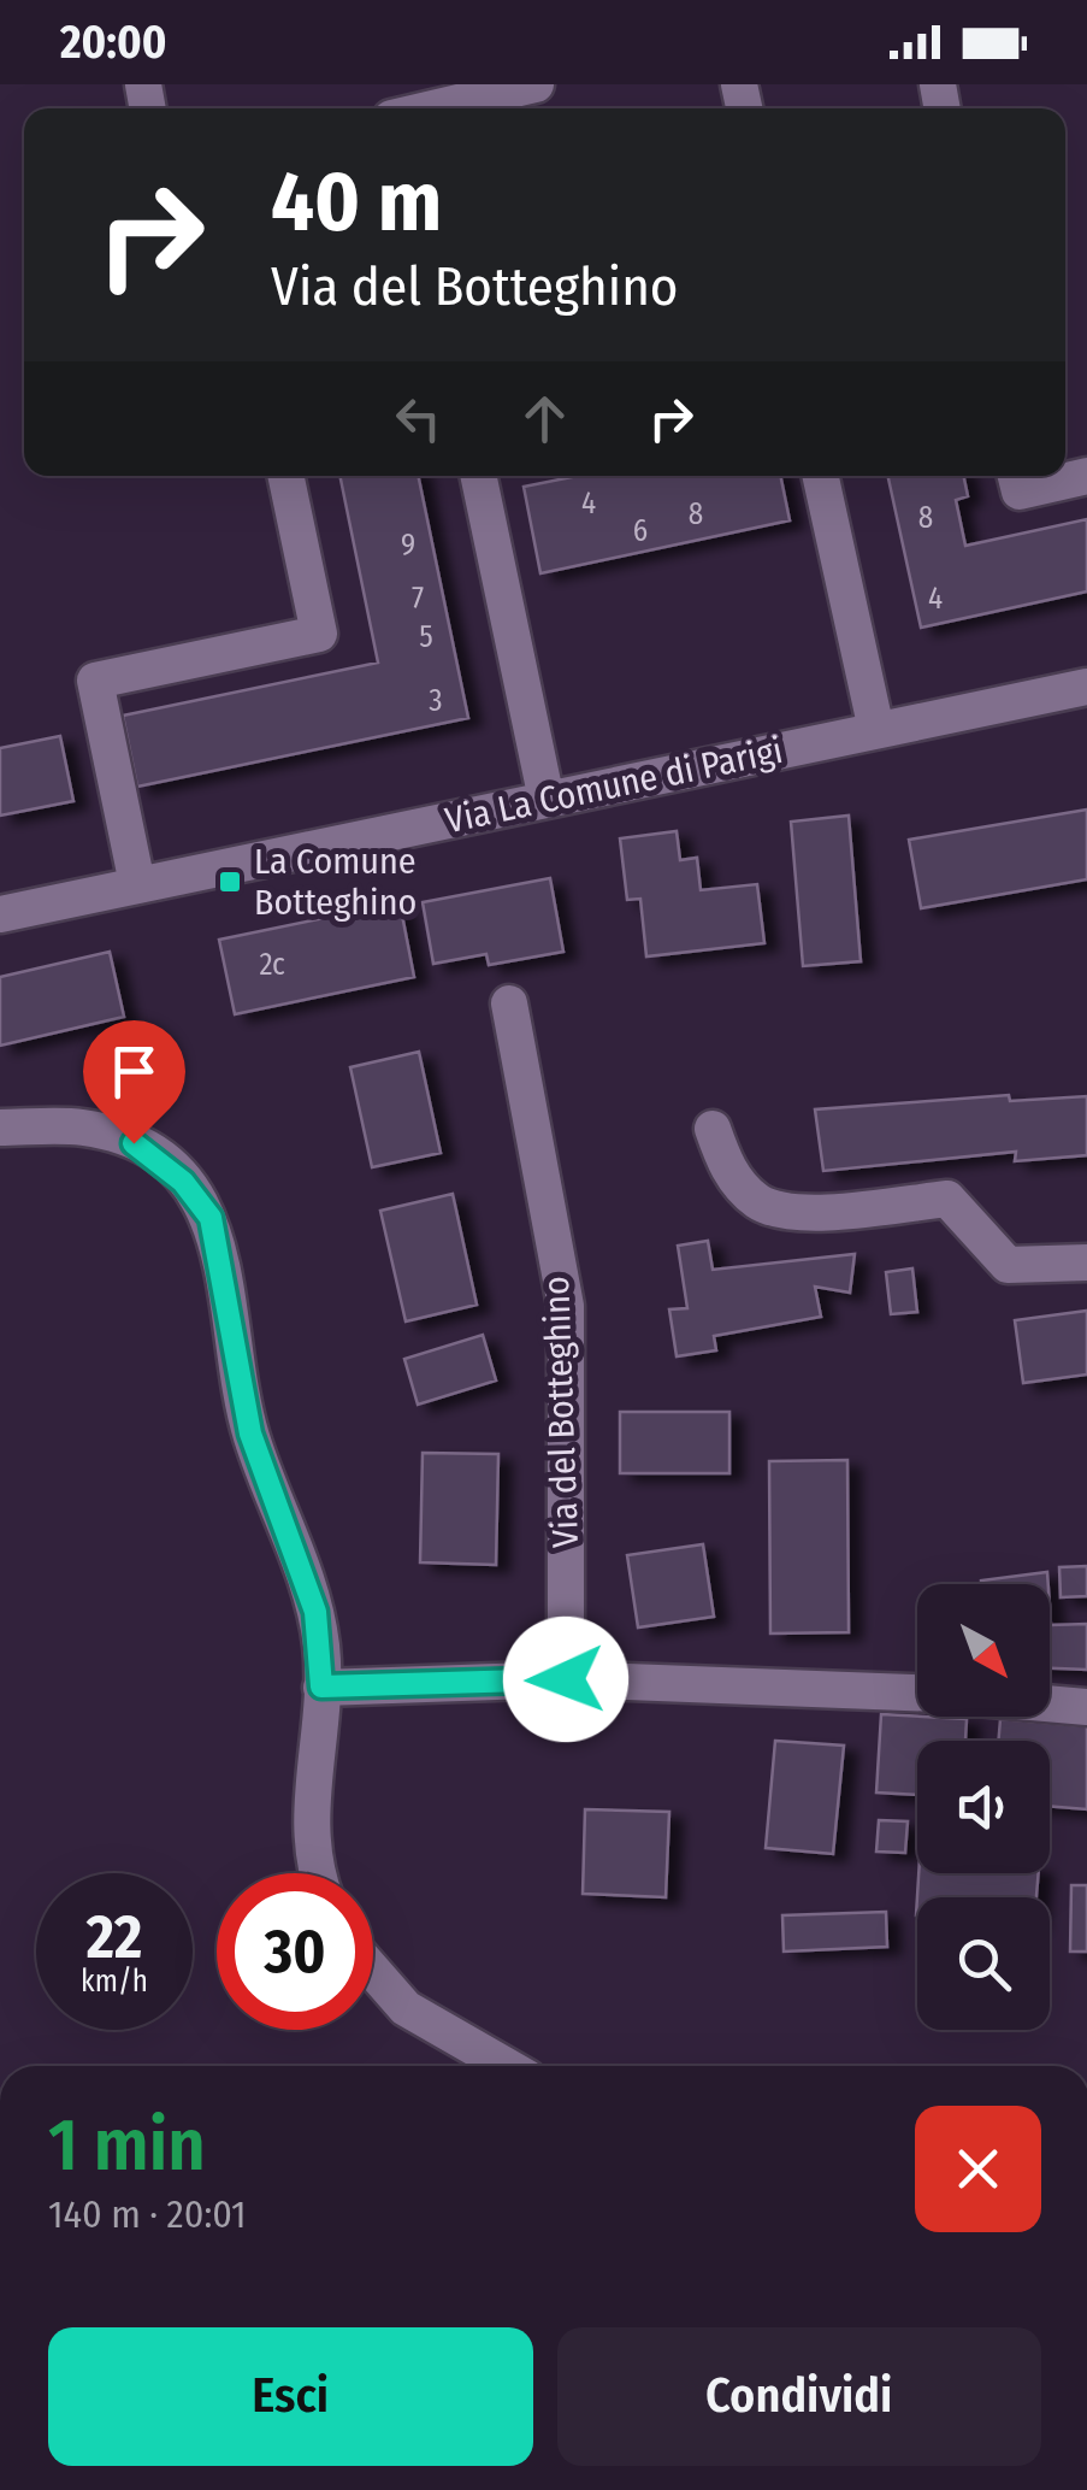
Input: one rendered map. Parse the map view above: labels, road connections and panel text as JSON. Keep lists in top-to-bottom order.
{
  "streets": {
    "street": ["Via La Comune di Parigi", "Via del Botteghino"]
  },
  "places": {
    "transit": ["La Comune Botteghino"]
  },
  "house_numbers": [
    "4",
    "8",
    "8",
    "6",
    "9",
    "7",
    "4",
    "5",
    "3",
    "2c"
  ],
  "north": "bottom right",
  "page": {
    "status": "20:00",
    "turn": ["40 m", "Via del Botteghino"],
    "speed": "22 km/h",
    "limit": "30",
    "heading": ["1 min", "140 m · 20:01"],
    "buttons": ["Esci", "Condividi"]
  }
}
